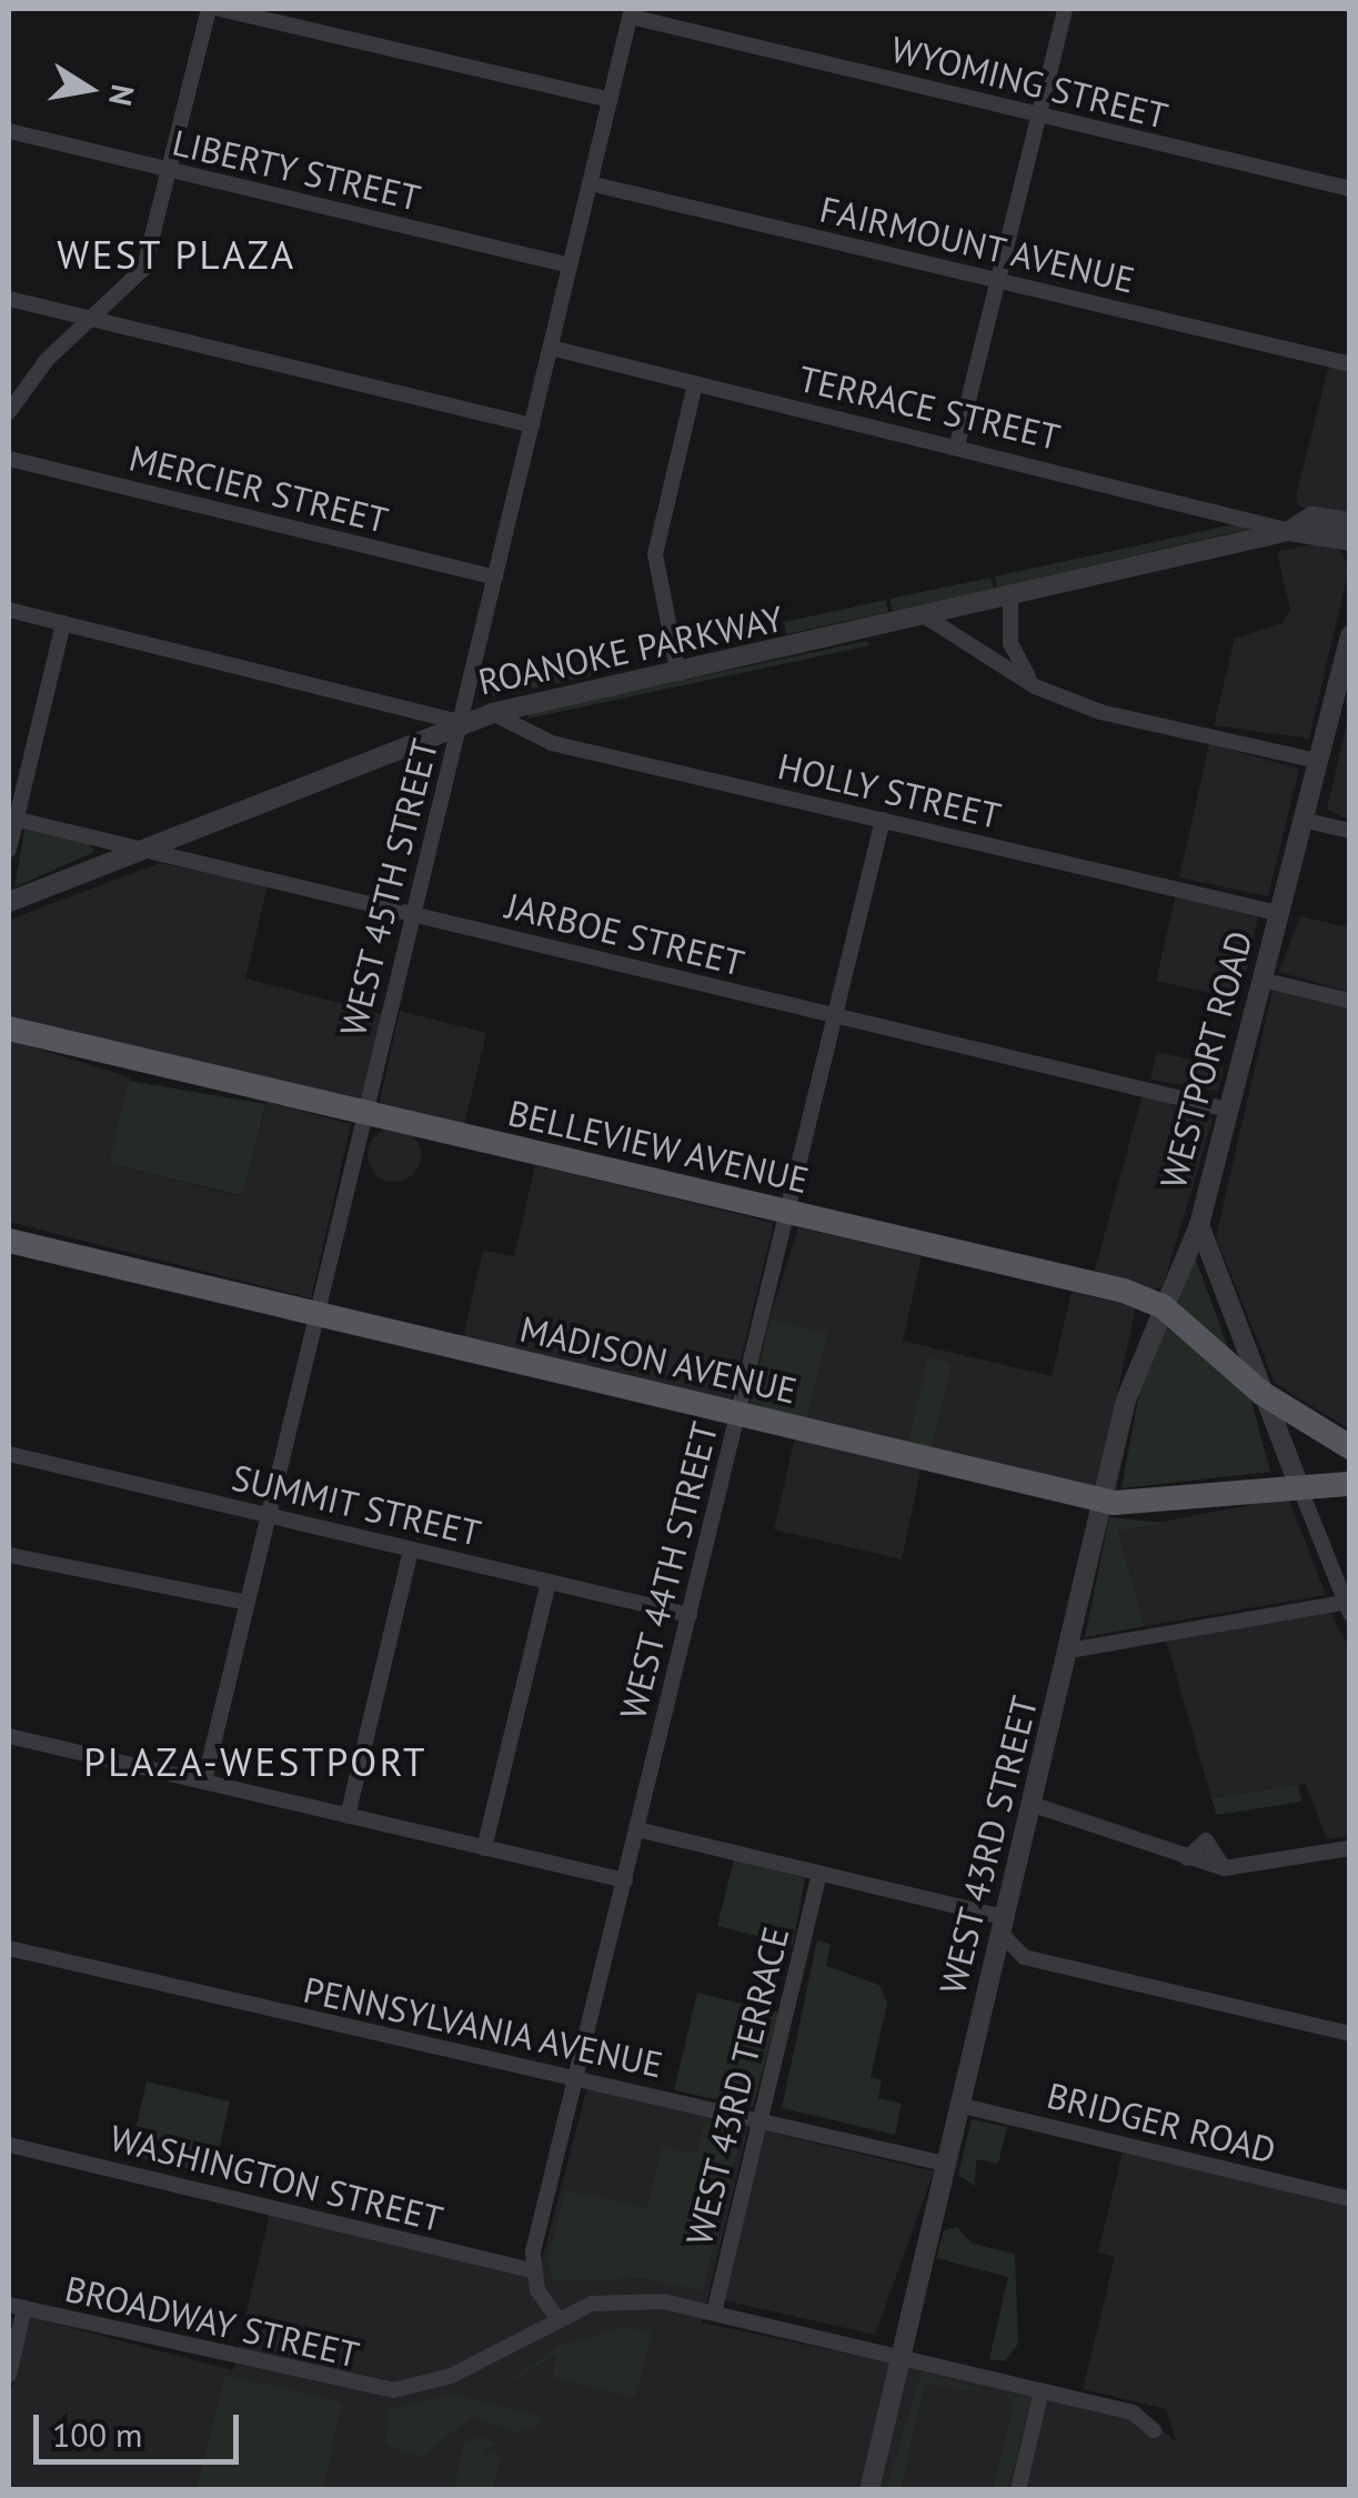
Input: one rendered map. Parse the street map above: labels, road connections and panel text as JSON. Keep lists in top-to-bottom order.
{
  "streets": {
    "main road": ["BELLEVIEW AVENUE", "MADISON AVENUE"],
    "street": [
      "WYOMING STREET",
      "LIBERTY STREET",
      "FAIRMOUNT AVENUE",
      "TERRACE STREET",
      "MERCIER STREET",
      "ROANOKE PARKWAY",
      "HOLLY STREET",
      "WEST 45TH STREET",
      "JARBOE STREET",
      "WESTPORT ROAD",
      "SUMMIT STREET",
      "WEST 44TH STREET",
      "WEST 43RD STREET",
      "PENNSYLVANIA AVENUE",
      "WEST 43RD TERRACE",
      "BRIDGER ROAD",
      "WASHINGTON STREET",
      "BROADWAY STREET"
    ]
  },
  "crossings": [
    ["WYOMING STREET", "WEST 45TH STREET"],
    ["LIBERTY STREET", "WEST 45TH STREET"],
    ["FAIRMOUNT AVENUE", "WEST 45TH STREET"],
    ["TERRACE STREET", "ROANOKE PARKWAY"],
    ["TERRACE STREET", "WEST 45TH STREET"],
    ["MERCIER STREET", "WEST 45TH STREET"],
    ["ROANOKE PARKWAY", "HOLLY STREET"],
    ["ROANOKE PARKWAY", "WEST 45TH STREET"],
    ["ROANOKE PARKWAY", "JARBOE STREET"],
    ["HOLLY STREET", "WESTPORT ROAD"],
    ["HOLLY STREET", "WEST 44TH STREET"],
    ["WEST 45TH STREET", "JARBOE STREET"],
    ["WEST 45TH STREET", "BELLEVIEW AVENUE"],
    ["WEST 45TH STREET", "MADISON AVENUE"],
    ["WEST 45TH STREET", "SUMMIT STREET"],
    ["JARBOE STREET", "WESTPORT ROAD"],
    ["JARBOE STREET", "WEST 44TH STREET"],
    ["WESTPORT ROAD", "BELLEVIEW AVENUE"],
    ["WESTPORT ROAD", "MADISON AVENUE"],
    ["WESTPORT ROAD", "WEST 43RD STREET"],
    ["BELLEVIEW AVENUE", "WEST 44TH STREET"],
    ["BELLEVIEW AVENUE", "WEST 43RD STREET"],
    ["MADISON AVENUE", "WEST 44TH STREET"],
    ["MADISON AVENUE", "WEST 43RD STREET"],
    ["SUMMIT STREET", "WEST 44TH STREET"],
    ["WEST 44TH STREET", "PENNSYLVANIA AVENUE"],
    ["WEST 44TH STREET", "WASHINGTON STREET"],
    ["WEST 43RD STREET", "PENNSYLVANIA AVENUE"],
    ["WEST 43RD STREET", "BRIDGER ROAD"],
    ["PENNSYLVANIA AVENUE", "WEST 43RD TERRACE"],
    ["WEST 43RD TERRACE", "BROADWAY STREET"]
  ],
  "districts": ["WEST PLAZA", "PLAZA-WESTPORT"],
  "scale_bar": "100 m",
  "north": "right"
}
